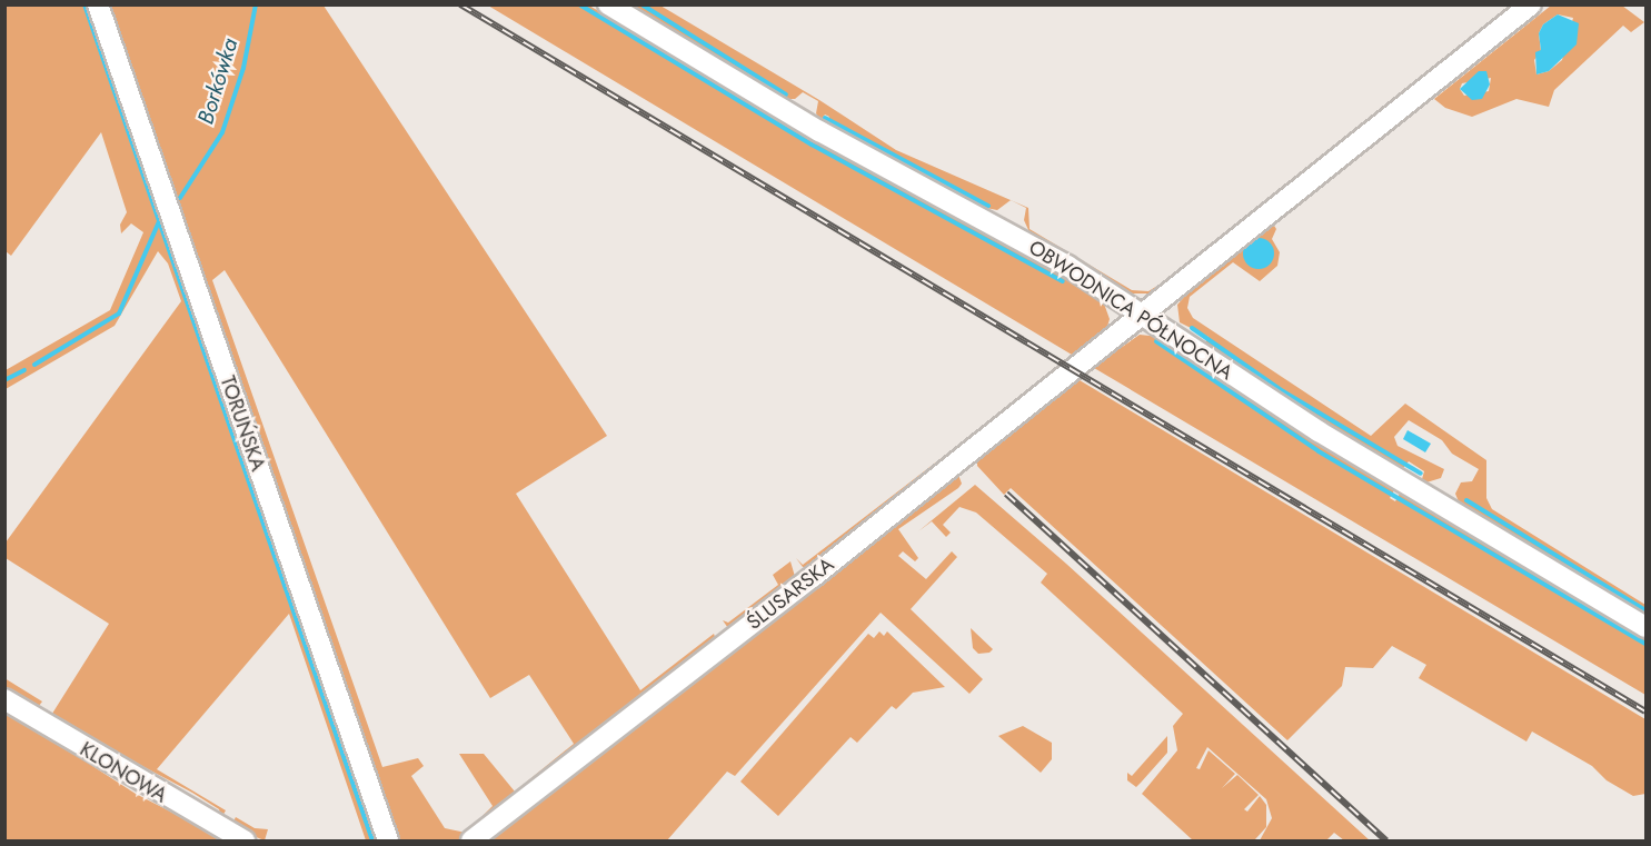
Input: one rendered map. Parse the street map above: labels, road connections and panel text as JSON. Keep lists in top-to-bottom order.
{
  "streets": {
    "street": [
      "OBWODNICA PÓŁNOCNA",
      "TORUŃSKA",
      "ŚLUSARSKA",
      "KLONOWA"
    ]
  },
  "crossings": [
    ["OBWODNICA PÓŁNOCNA", "ŚLUSARSKA"]
  ],
  "water": ["Borkówka"]
}
